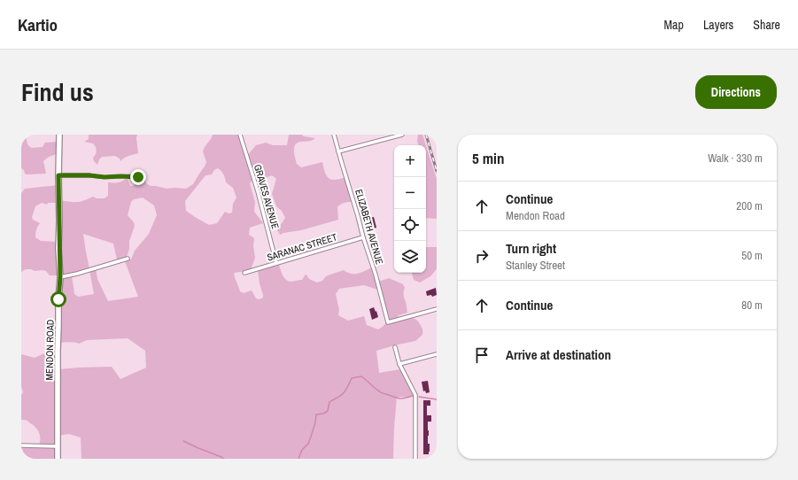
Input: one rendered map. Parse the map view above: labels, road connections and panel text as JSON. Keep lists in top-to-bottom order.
{
  "streets": {
    "street": [
      "GRAVES AVENUE",
      "ELIZABETH AVENUE",
      "SARANAC STREET",
      "MENDON ROAD"
    ]
  },
  "crossings": [
    ["GRAVES AVENUE", "SARANAC STREET"],
    ["ELIZABETH AVENUE", "SARANAC STREET"]
  ],
  "page": {
    "header": "Kartio",
    "nav": ["Map", "Layers", "Share"],
    "title": "Find us",
    "buttons": "Directions",
    "heading": ["5 min", "Walk · 330 m"],
    "map_buttons": ["+", "−"],
    "list": [
      ["Continue", "Mendon Road", "200 m"],
      ["Turn right", "Stanley Street", "50 m"],
      ["Continue", "80 m"],
      "Arrive at destination"
    ]
  }
}
